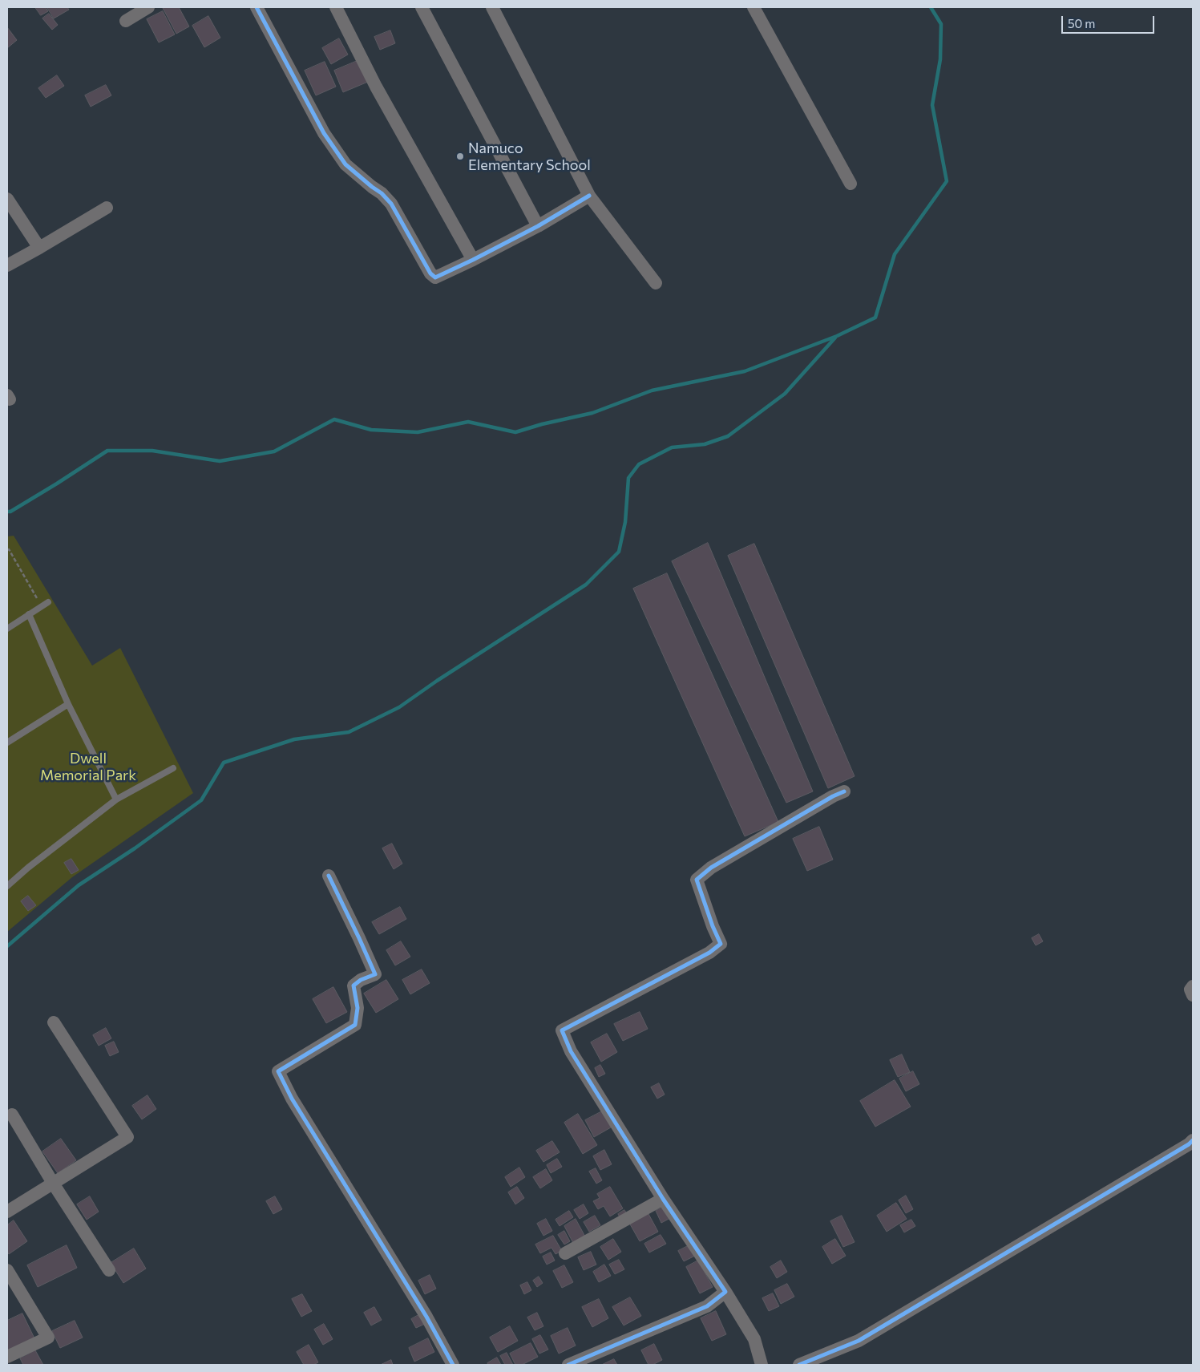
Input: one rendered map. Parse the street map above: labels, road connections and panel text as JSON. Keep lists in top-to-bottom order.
{
  "parks": ["Dwell Memorial Park"],
  "places": ["Namuco Elementary School"],
  "scale_bar": "50 m"
}
